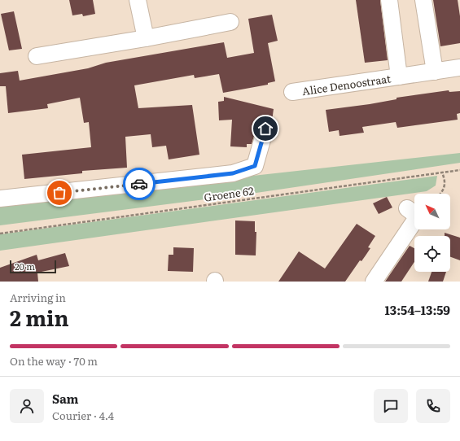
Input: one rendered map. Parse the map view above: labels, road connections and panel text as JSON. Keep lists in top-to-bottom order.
{
  "streets": {
    "street": ["Alice Denoostraat"],
    "path": ["Groene 62"]
  },
  "scale_bar": "20 m",
  "north": "top left",
  "page": {
    "scale": "20 m",
    "heading": ["2 min", "Arriving in", "13:54–13:59"],
    "panel": ["Sam", "Courier · 4.4"],
    "bar": "On the way · 70 m"
  }
}
